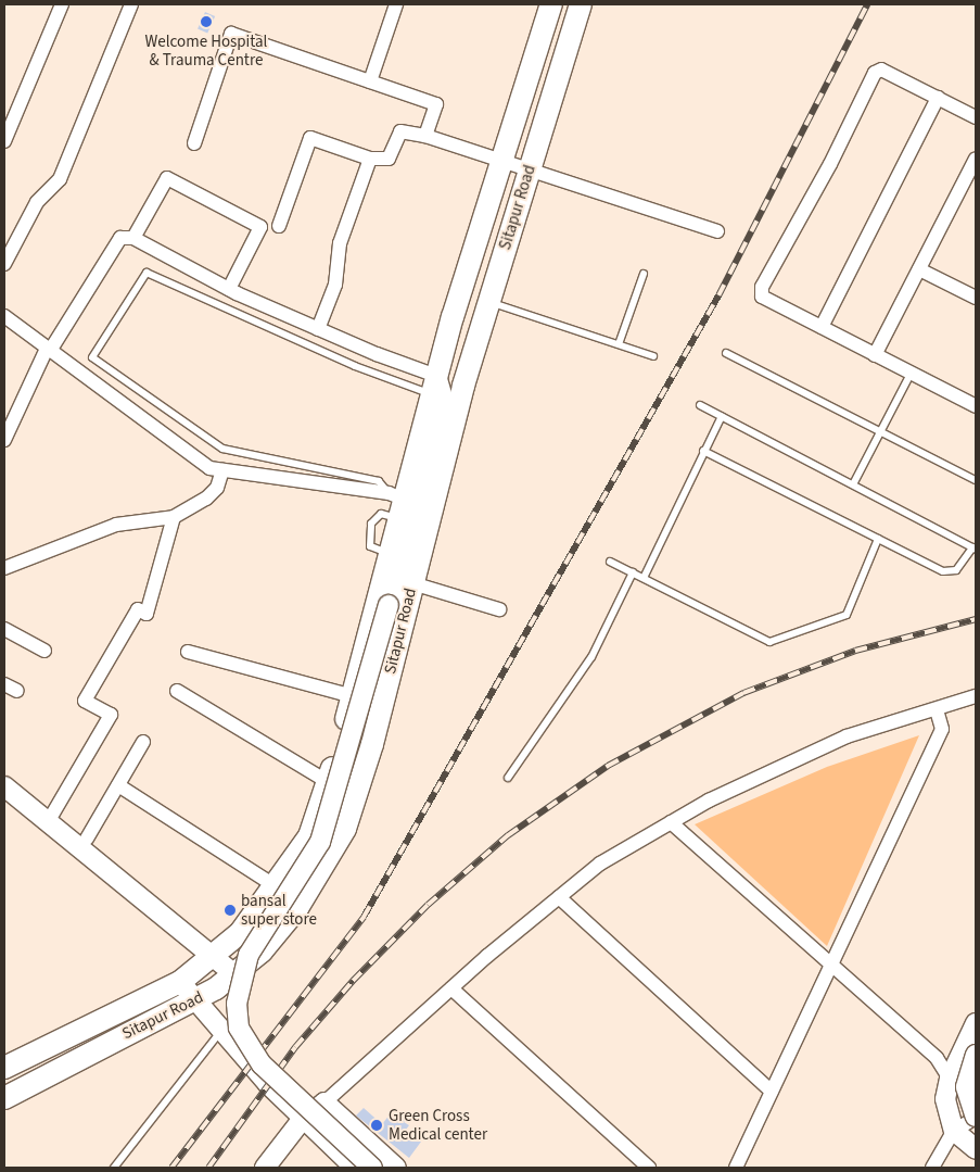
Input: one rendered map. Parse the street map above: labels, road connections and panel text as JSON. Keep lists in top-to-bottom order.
{
  "streets": {
    "main road": ["Sitapur Road"]
  },
  "places": ["Welcome Hospital & Trauma Centre", "bansal super store", "Green Cross Medical center"]
}
